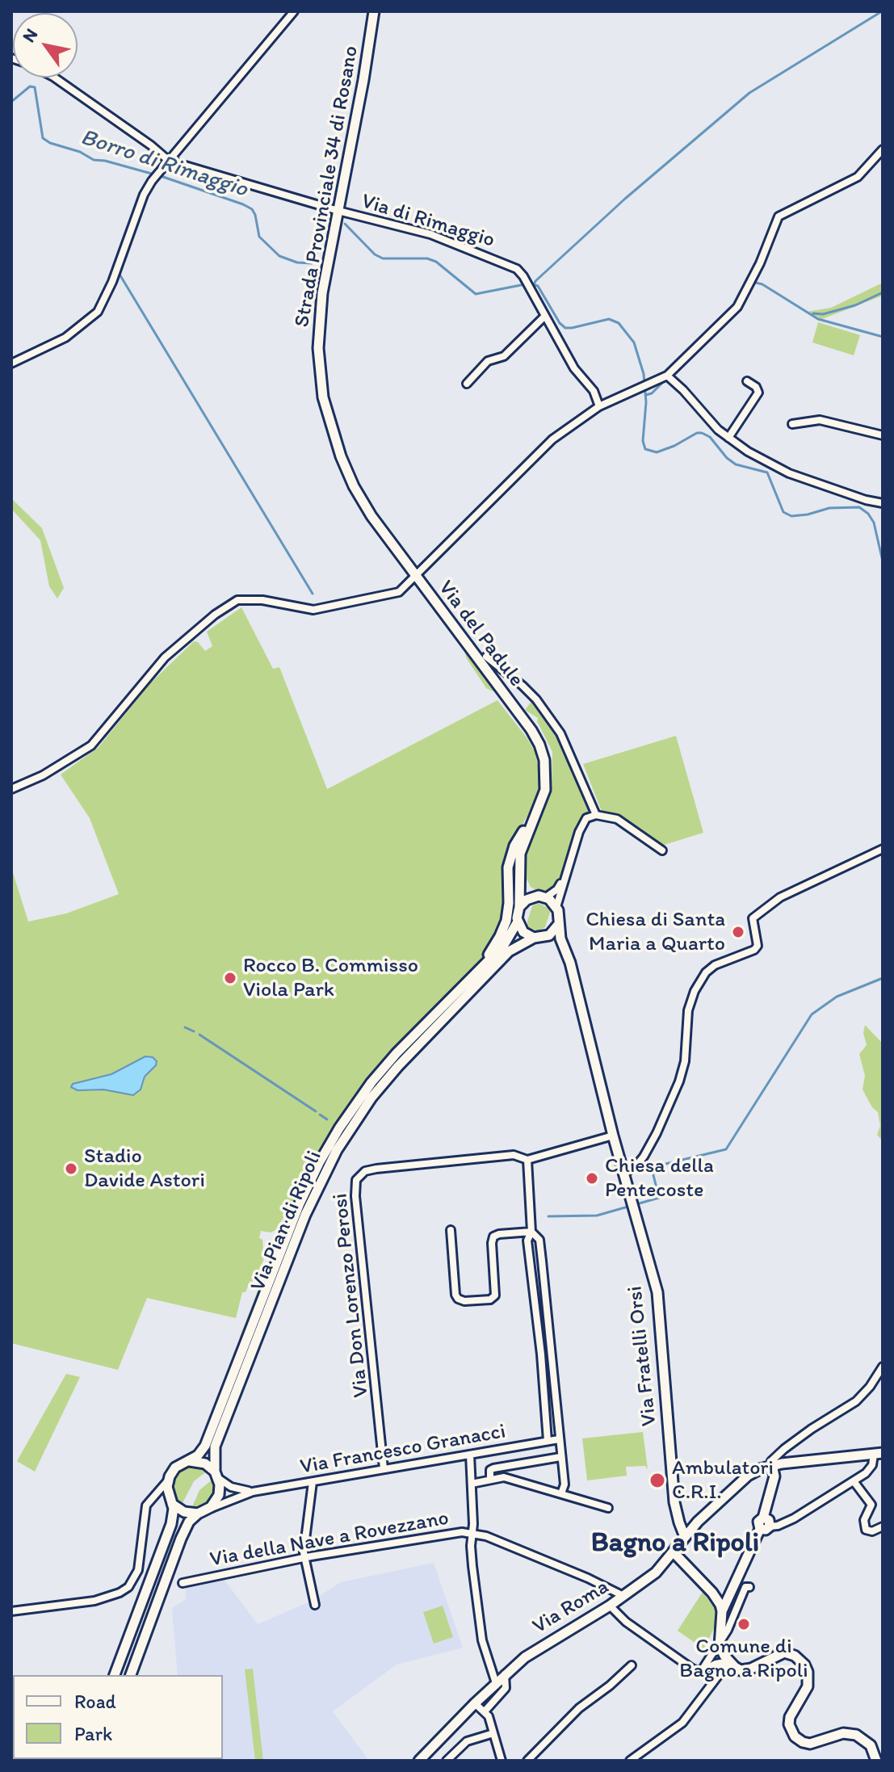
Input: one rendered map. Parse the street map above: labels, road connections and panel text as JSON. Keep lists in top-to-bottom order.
{
  "streets": {
    "main road": [
      "Strada Provinciale 34 di Rosano",
      "Via del Padule",
      "Via Pian di Ripoli",
      "Via Fratelli Orsi",
      "Via Roma"
    ],
    "street": [
      "Via di Rimaggio",
      "Via Don Lorenzo Perosi",
      "Via Francesco Granacci",
      "Via della Nave a Rovezzano"
    ]
  },
  "crossings": [
    ["Strada Provinciale 34 di Rosano", "Via di Rimaggio"],
    ["Strada Provinciale 34 di Rosano", "Via del Padule"],
    ["Via del Padule", "Via Pian di Ripoli"],
    ["Via Pian di Ripoli", "Via Francesco Granacci"],
    ["Via Don Lorenzo Perosi", "Via Francesco Granacci"],
    ["Via Fratelli Orsi", "Via Roma"],
    ["Via della Nave a Rovezzano", "Via Roma"]
  ],
  "districts": ["Bagno a Ripoli"],
  "water": ["Borro di Rimaggio"],
  "places": [
    "Chiesa di Santa Maria a Quarto",
    "Rocco B. Commisso Viola Park",
    "Stadio Davide Astori",
    "Chiesa della Pentecoste",
    "Ambulatori C.R.I.",
    "Comune di Bagno a Ripoli"
  ],
  "legend": ["Road", "Park"],
  "north": "top left"
}
